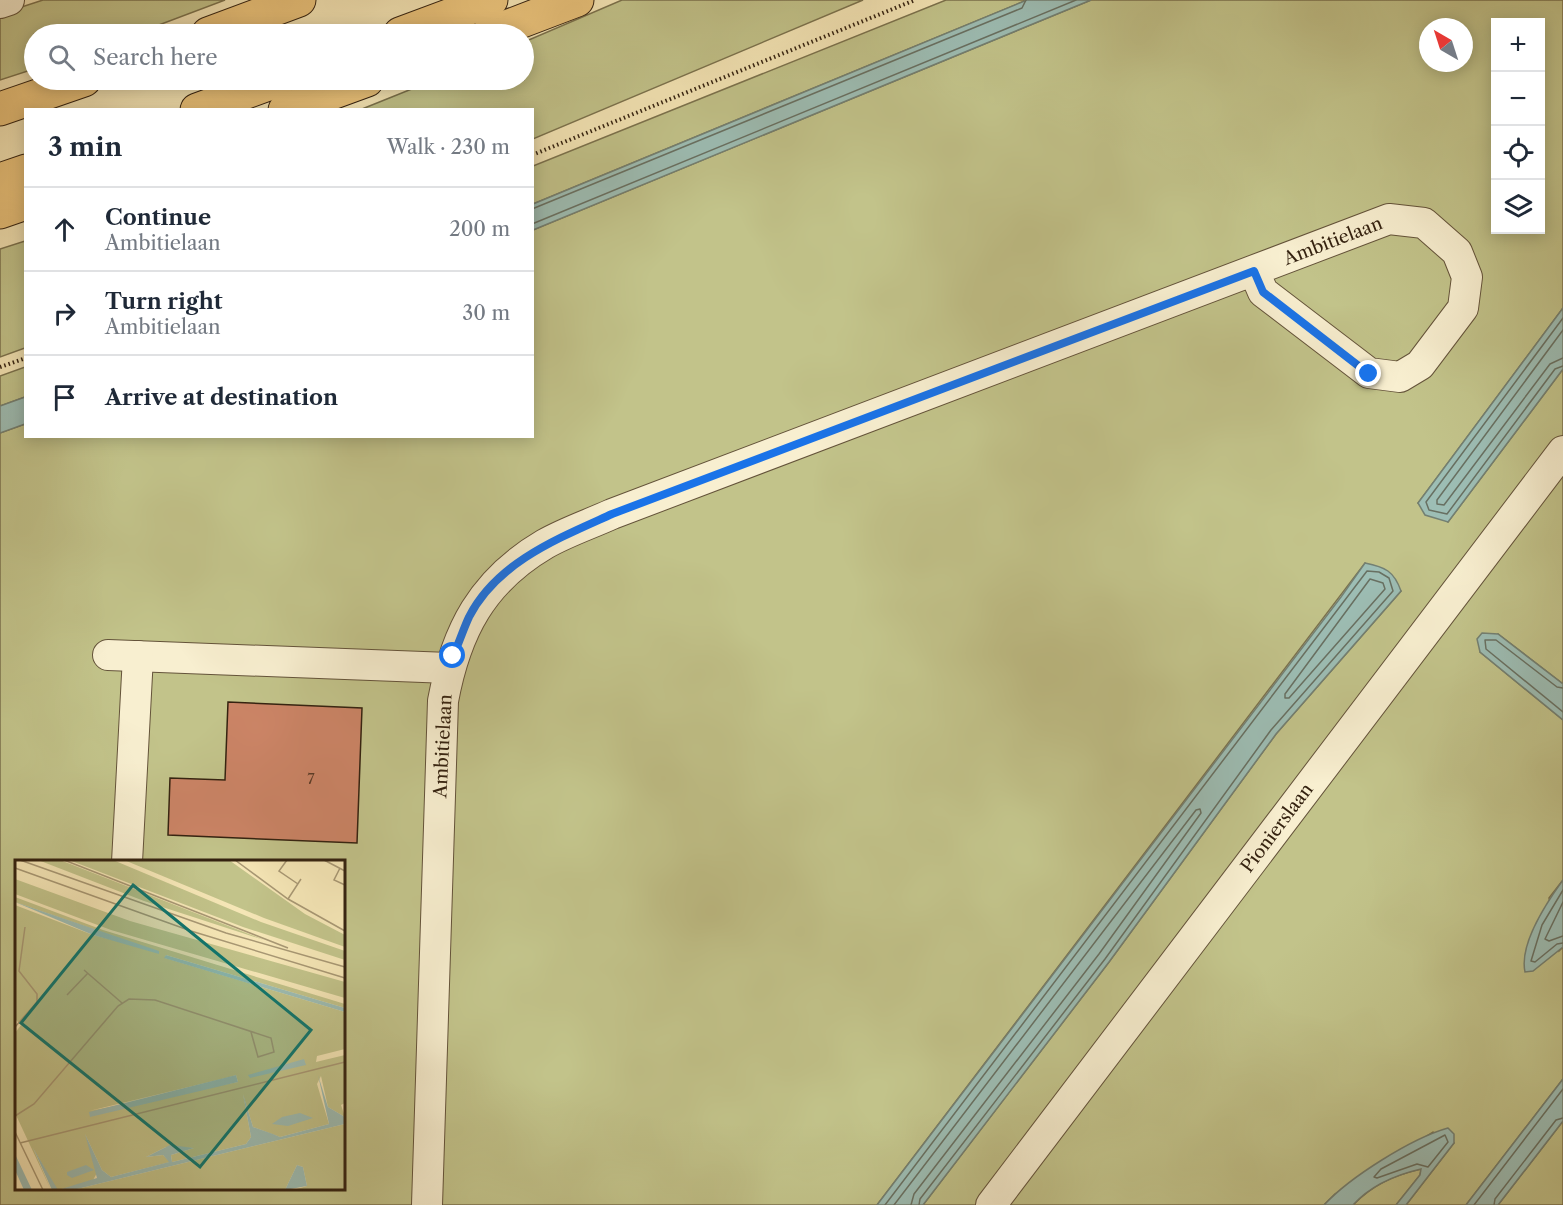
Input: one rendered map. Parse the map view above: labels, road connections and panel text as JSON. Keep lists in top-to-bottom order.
{
  "streets": {
    "street": ["Ambitielaan", "Pionierslaan"]
  },
  "house_numbers": ["7"],
  "north": "top left",
  "page": {
    "map_buttons": ["+", "−"],
    "search": "Search here",
    "heading": ["3 min", "Walk · 230 m"],
    "list": [
      ["Continue", "Ambitielaan", "200 m"],
      ["Turn right", "Ambitielaan", "30 m"],
      "Arrive at destination"
    ]
  }
}
